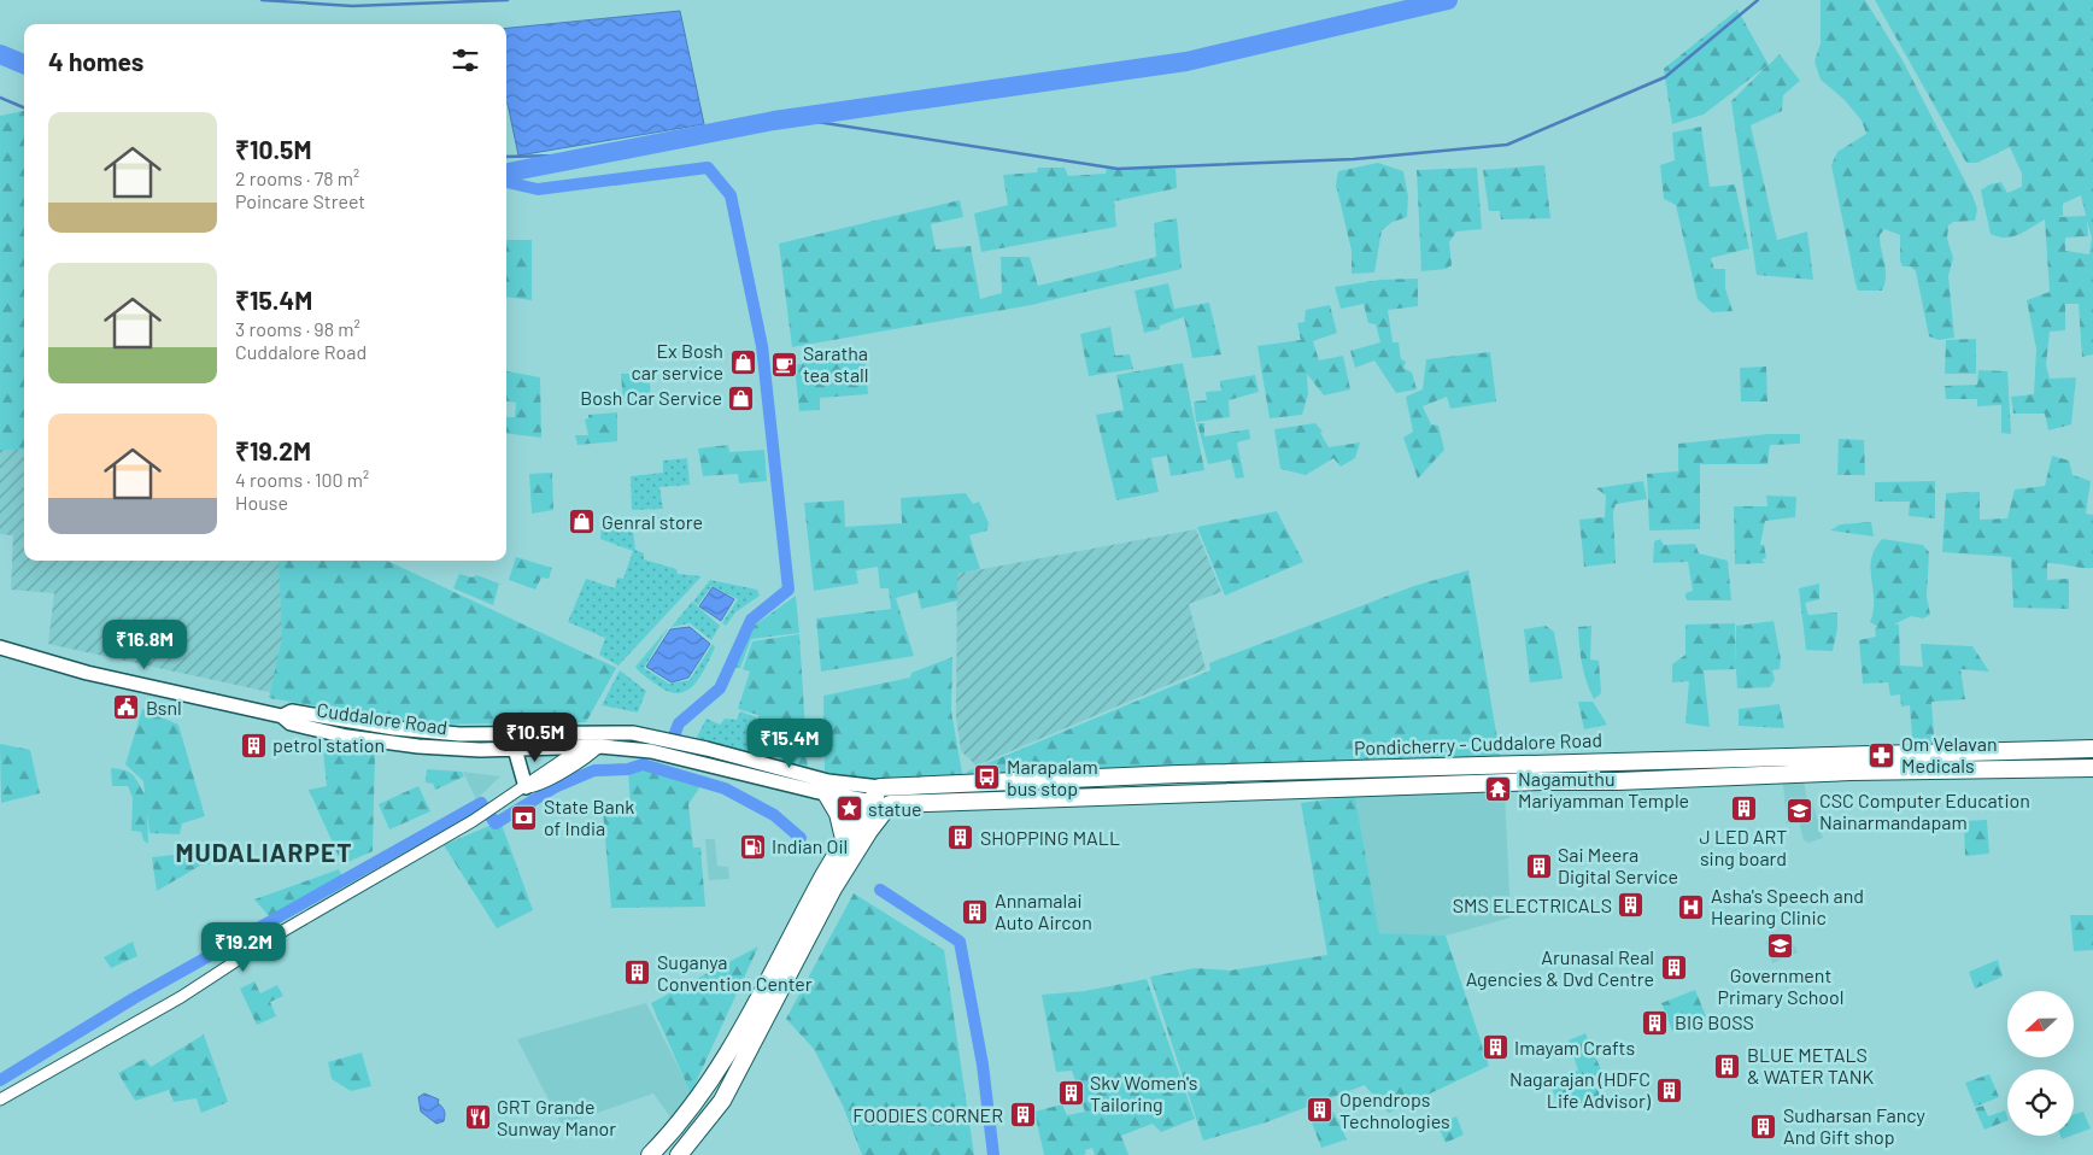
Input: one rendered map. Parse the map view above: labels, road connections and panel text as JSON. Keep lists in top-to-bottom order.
{
  "streets": {
    "highway": ["Pondicherry - Cuddalore Road"],
    "main road": ["Cuddalore Road"]
  },
  "crossings": [
    ["Cuddalore Road", "Pondicherry - Cuddalore Road"]
  ],
  "districts": ["MUDALIARPET"],
  "places": {
    "shop": ["Ex Bosh car service", "Bosh Car Service", "Genral store"],
    "cafe": ["Saratha tea stall"],
    "public building": ["Bsnl"],
    "building": [
      "petrol station",
      "J LED ART sing board",
      "SHOPPING MALL",
      "Sai Meera Digital Service",
      "SMS ELECTRICALS",
      "Annamalai Auto Aircon",
      "Arunasal Real Agencies & Dvd Centre",
      "Suganya Convention Center",
      "BIG BOSS",
      "Imayam Crafts",
      "BLUE METALS & WATER TANK",
      "Nagarajan (HDFC Life Advisor)",
      "Skv Women's Tailoring",
      "Opendrops Technologies",
      "FOODIES CORNER",
      "Sudharsan Fancy And Gift shop"
    ],
    "pharmacy": ["Om Velavan Medicals"],
    "bus stop": ["Marapalam bus stop"],
    "temple": ["Nagamuthu Mariyamman Temple"],
    "place": ["statue"],
    "school or university": ["CSC Computer Education Nainarmandapam", "Government Primary School"],
    "bank": ["State Bank of India"],
    "fuel station": ["Indian Oil"],
    "hospital": ["Asha's Speech and Hearing Clinic"],
    "restaurant": ["GRT Grande Sunway Manor"]
  },
  "north": "left",
  "page": {
    "heading": "4 homes",
    "list": [
      {
        "name": "₹10.5M",
        "note": "2 rooms · 78 m² · Poincare Street"
      },
      {
        "name": "₹15.4M",
        "note": "3 rooms · 98 m² · Cuddalore Road"
      },
      {
        "name": "₹19.2M",
        "note": "4 rooms · 100 m² · House"
      }
    ],
    "price": [
      "₹16.8M",
      "₹10.5M",
      "₹15.4M",
      "₹19.2M"
    ]
  }
}
